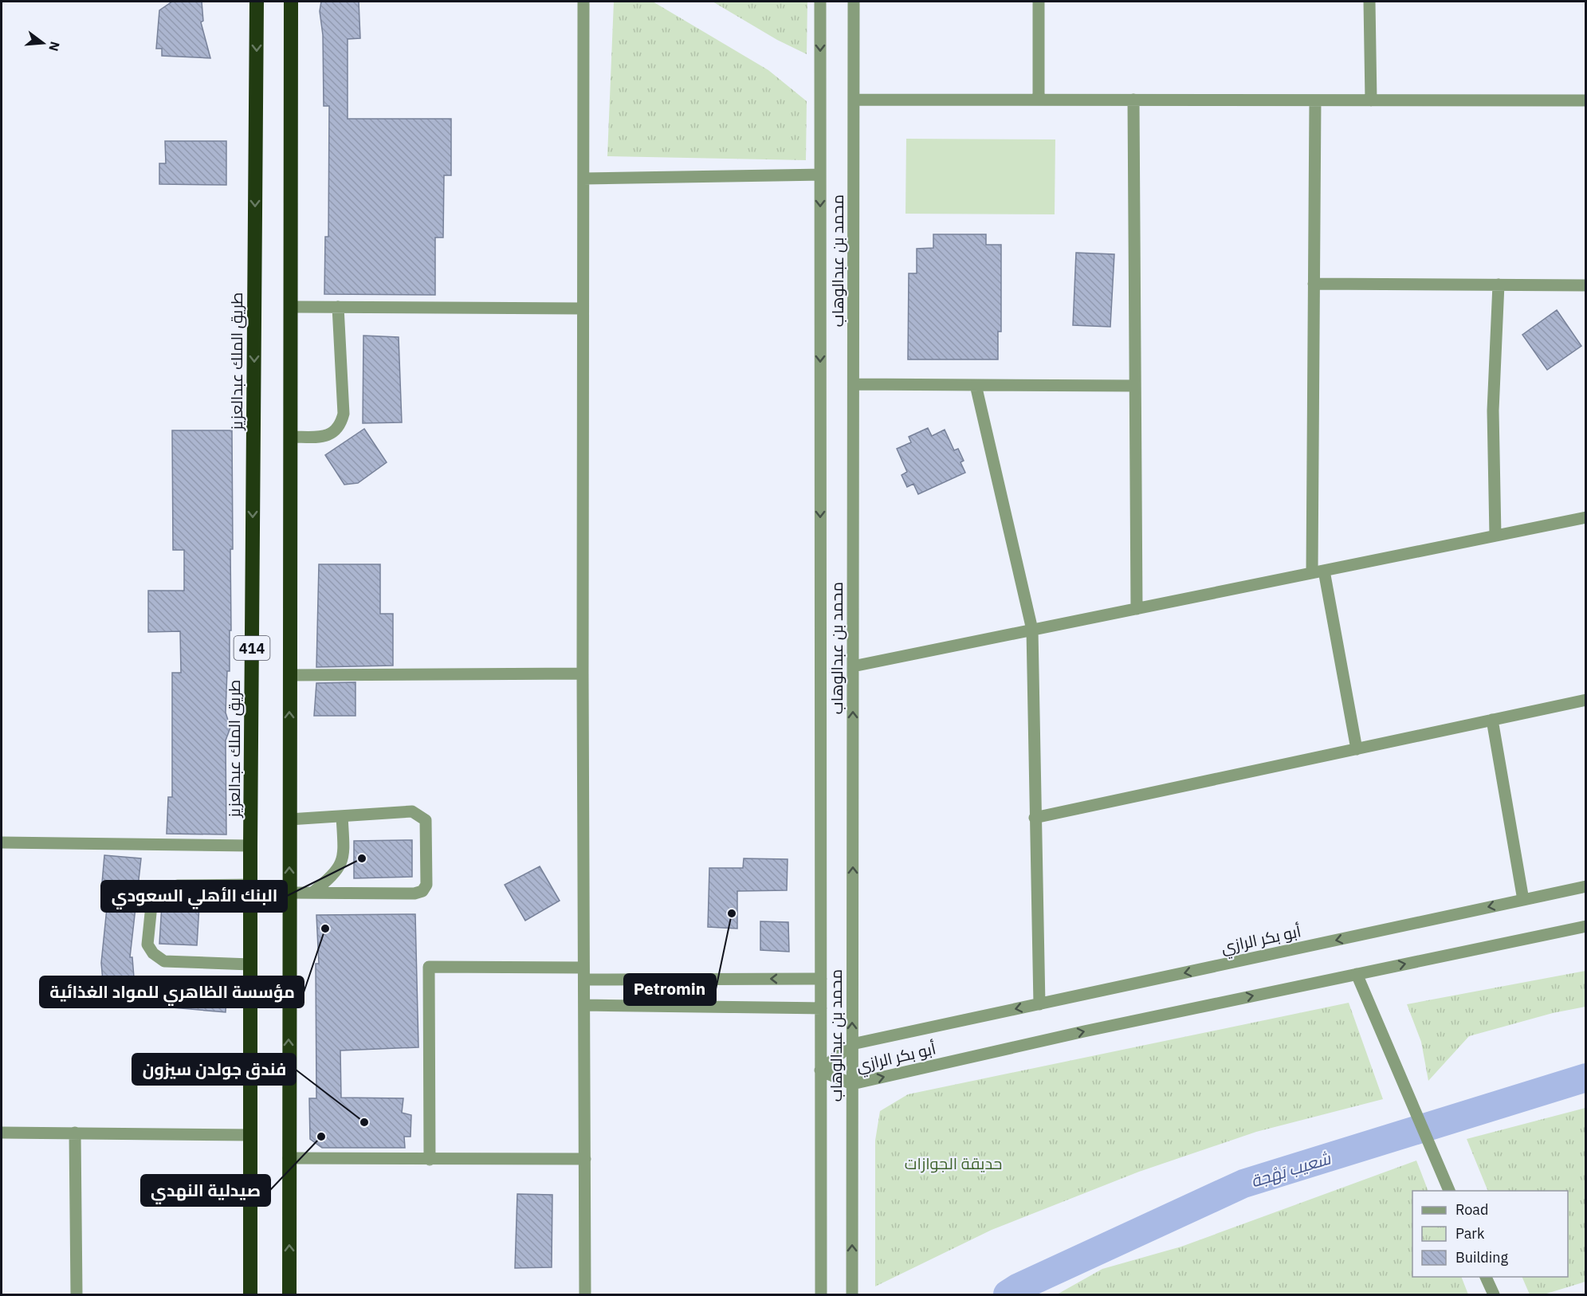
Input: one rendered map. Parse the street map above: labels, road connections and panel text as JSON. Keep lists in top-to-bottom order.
{
  "streets": {
    "highway": ["طريق الملك عبدالعزيز", "414"],
    "street": ["محمد بن عبدالوهاب", "أبو بكر الرازي"]
  },
  "crossings": [
    ["محمد بن عبدالوهاب", "أبو بكر الرازي"]
  ],
  "water": ["شعيب بَهْجة"],
  "parks": ["حديقة الجوازات"],
  "places": [
    "البنك الأهلي السعودي",
    "Petromin",
    "مؤسسة الظاهري للمواد الغذائية",
    "فندق جولدن سيزون",
    "صيدلية النهدي"
  ],
  "legend": ["Road", "Park", "Building"],
  "north": "right"
}
